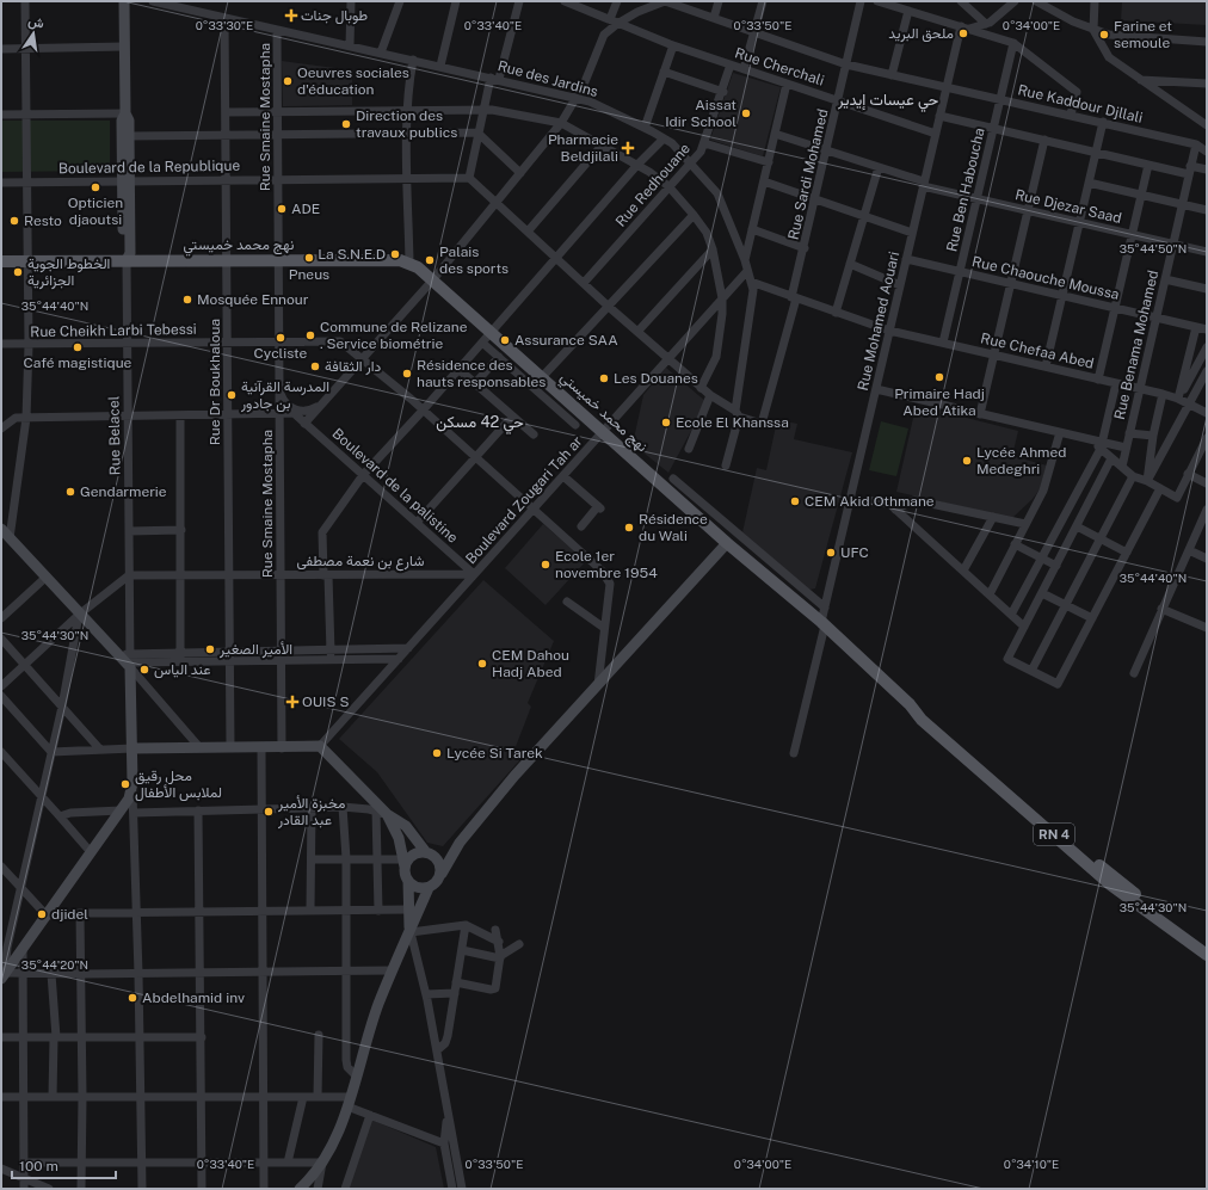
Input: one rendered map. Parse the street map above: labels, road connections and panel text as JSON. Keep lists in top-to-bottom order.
{
  "streets": {
    "main road": ["نهج محمد خميستي", "RN 4"],
    "street": [
      "Rue Cherchali",
      "Rue des Jardins",
      "Rue Kaddour Djllali",
      "Rue Smaine Mostapha",
      "Boulevard de la Republique",
      "Rue Sardi Mohamed",
      "Rue Redhouane",
      "Rue Ben Haboucha",
      "Rue Djezar Saad",
      "Rue Chaouche Moussa",
      "Rue Mohamed Aouari",
      "Rue Cheikh Larbi Tebessi",
      "Rue Benama Mohamed",
      "Rue Chefaa Abed",
      "Rue Dr Boukhaloua",
      "Rue Belacel",
      "Boulevard de la palistine",
      "Boulevard Zougari Tah ar",
      "شارع بن نعمة مصطفى"
    ]
  },
  "crossings": [
    ["Rue Cherchali", "Rue Sardi Mohamed"],
    ["Rue Cherchali", "Rue Redhouane"],
    ["Rue Cherchali", "Rue Mohamed Aouari"],
    ["Rue des Jardins", "Rue Smaine Mostapha"],
    ["Rue des Jardins", "Rue Sardi Mohamed"],
    ["Rue des Jardins", "Rue Redhouane"],
    ["Rue des Jardins", "Rue Chefaa Abed"],
    ["Rue des Jardins", "Rue Dr Boukhaloua"],
    ["Rue des Jardins", "Boulevard Zougari Tah ar"],
    ["Rue Kaddour Djllali", "Rue Sardi Mohamed"],
    ["Rue Kaddour Djllali", "Rue Ben Haboucha"],
    ["Rue Kaddour Djllali", "Rue Mohamed Aouari"],
    ["Rue Kaddour Djllali", "Rue Benama Mohamed"],
    ["Rue Smaine Mostapha", "Boulevard de la Republique"],
    ["Rue Smaine Mostapha", "نهج محمد خميستي"],
    ["Rue Smaine Mostapha", "Rue Cheikh Larbi Tebessi"],
    ["Rue Smaine Mostapha", "Boulevard de la palistine"],
    ["Rue Smaine Mostapha", "شارع بن نعمة مصطفى"],
    ["Boulevard de la Republique", "Rue Dr Boukhaloua"],
    ["Rue Sardi Mohamed", "Rue Djezar Saad"],
    ["Rue Sardi Mohamed", "Rue Chefaa Abed"],
    ["Rue Ben Haboucha", "Rue Djezar Saad"],
    ["Rue Ben Haboucha", "Rue Chaouche Moussa"],
    ["Rue Ben Haboucha", "Rue Chefaa Abed"],
    ["Rue Djezar Saad", "Rue Mohamed Aouari"],
    ["Rue Djezar Saad", "Rue Benama Mohamed"],
    ["نهج محمد خميستي", "Rue Mohamed Aouari"],
    ["نهج محمد خميستي", "Rue Dr Boukhaloua"],
    ["نهج محمد خميستي", "Rue Belacel"],
    ["نهج محمد خميستي", "Boulevard Zougari Tah ar"],
    ["نهج محمد خميستي", "RN 4"],
    ["Rue Chaouche Moussa", "Rue Mohamed Aouari"],
    ["Rue Chaouche Moussa", "Rue Benama Mohamed"],
    ["Rue Mohamed Aouari", "Rue Chefaa Abed"],
    ["Rue Cheikh Larbi Tebessi", "Rue Dr Boukhaloua"],
    ["Rue Cheikh Larbi Tebessi", "Rue Belacel"],
    ["Rue Cheikh Larbi Tebessi", "Boulevard Zougari Tah ar"],
    ["Rue Benama Mohamed", "Rue Chefaa Abed"],
    ["Rue Dr Boukhaloua", "Boulevard de la palistine"],
    ["Rue Dr Boukhaloua", "شارع بن نعمة مصطفى"],
    ["Rue Belacel", "Boulevard de la palistine"],
    ["Rue Belacel", "شارع بن نعمة مصطفى"],
    ["Boulevard de la palistine", "Boulevard Zougari Tah ar"],
    ["Boulevard de la palistine", "شارع بن نعمة مصطفى"],
    ["Boulevard Zougari Tah ar", "شارع بن نعمة مصطفى"]
  ],
  "districts": ["حي عيسات إيدير", "حي 42 مسكن"],
  "places": {
    "health": ["طوبال جنات", "Pharmacie Beldjilali", "OUIS S"],
    "other": [
      "ملحق البريد",
      "Farine et semoule",
      "Oeuvres sociales d'éducation",
      "Aissat Idir School",
      "Direction des travaux publics",
      "Opticien djaoutsi",
      "ADE",
      "Resto",
      "La S.N.E.D",
      "Pneus",
      "Palais des sports",
      "الخطوط الجوية الجزائرية",
      "Mosquée Ennour",
      "Commune de Relizane . Service biométrie",
      "Cycliste",
      "Assurance SAA",
      "Café magistique",
      "دار الثقافة",
      "Résidence des hauts responsables",
      "Primaire Hadj Abed Atika",
      "Les Douanes",
      "المدرسة القرآنية بن جادور",
      "Ecole El Khanssa",
      "Lycée Ahmed Medeghri",
      "Gendarmerie",
      "CEM Akid Othmane",
      "Résidence du Wali",
      "UFC",
      "Ecole 1er novembre 1954",
      "الأمير الصغير",
      "CEM Dahou Hadj Abed",
      "عند الياس",
      "Lycée Si Tarek",
      "محل رقيق لملابس الأطفال",
      "مخبزة الأمير عبد القادر",
      "djidel",
      "Abdelhamid inv"
    ]
  },
  "scale_bar": "100 m",
  "north": "top",
  "coordinates": [
    "0°33'30\"E",
    "0°33'40\"E",
    "0°33'50\"E",
    "0°34'00\"E",
    "35°44'50\"N",
    "35°44'40\"N",
    "35°44'30\"N",
    "35°44'20\"N",
    "0°34'10\"E"
  ]
}
